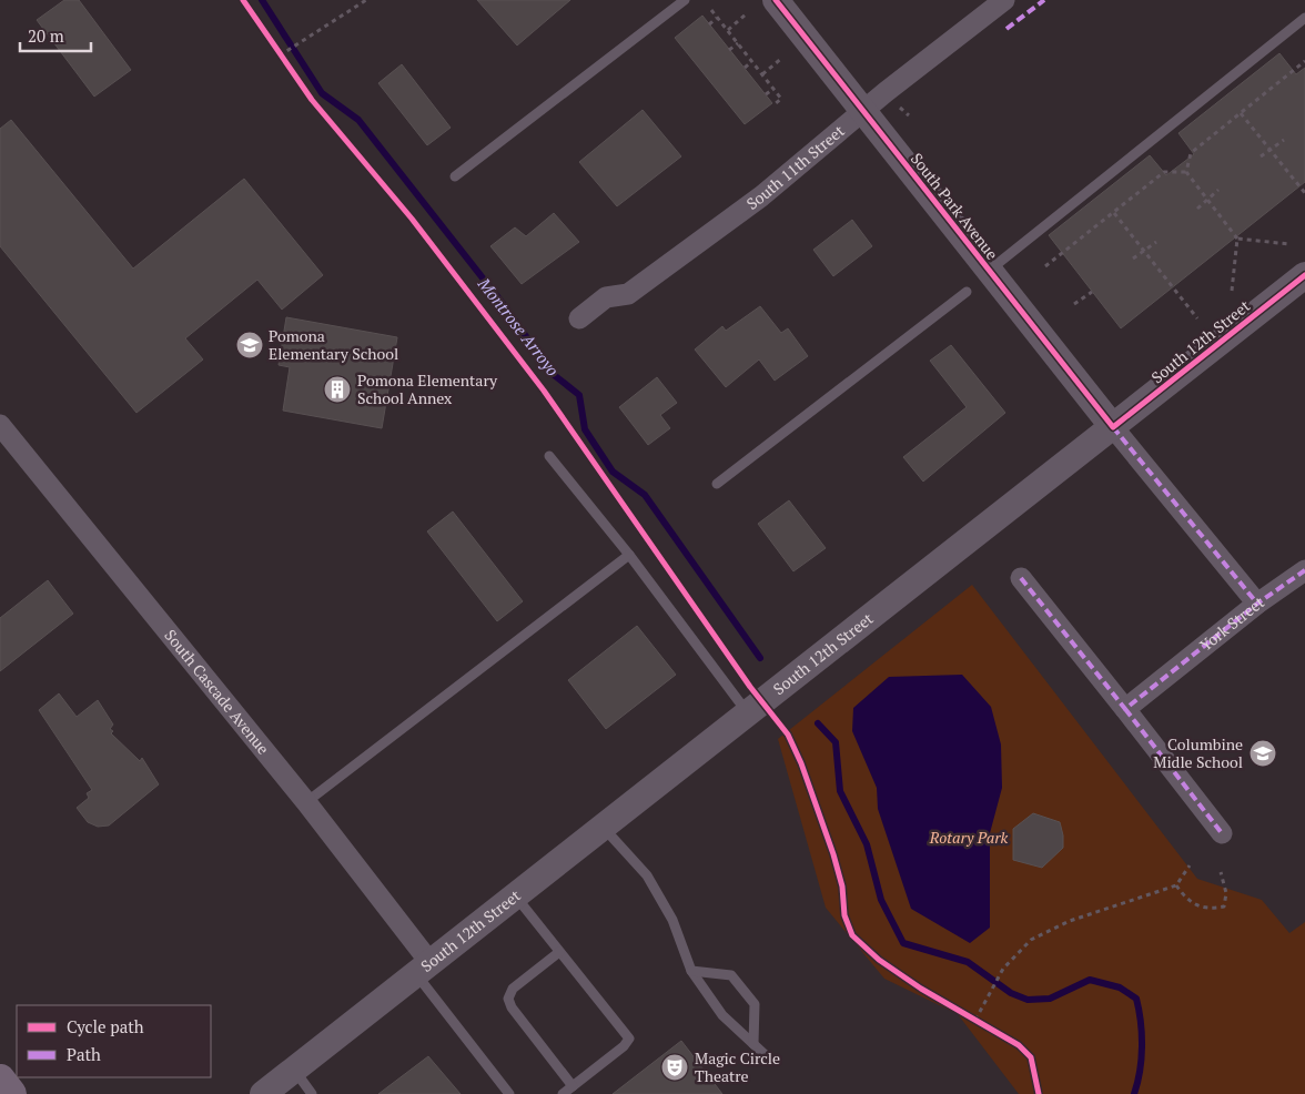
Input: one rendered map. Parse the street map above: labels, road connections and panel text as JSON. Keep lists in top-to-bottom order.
{
  "streets": {
    "street": [
      "South 11th Street",
      "South Park Avenue",
      "South 12th Street",
      "York Street",
      "South Cascade Avenue"
    ]
  },
  "crossings": [
    ["South 11th Street", "South Park Avenue"],
    ["South Park Avenue", "South 12th Street"],
    ["South Park Avenue", "York Street"],
    ["South 12th Street", "South Cascade Avenue"]
  ],
  "water": ["Montrose Arroyo"],
  "parks": ["Rotary Park"],
  "places": {
    "school or university": ["Pomona Elementary School", "Columbine Midle School"],
    "building": ["Pomona Elementary School Annex"],
    "theatre": ["Magic Circle Theatre"]
  },
  "legend": ["Cycle path", "Path"],
  "scale_bar": "20 m"
}
